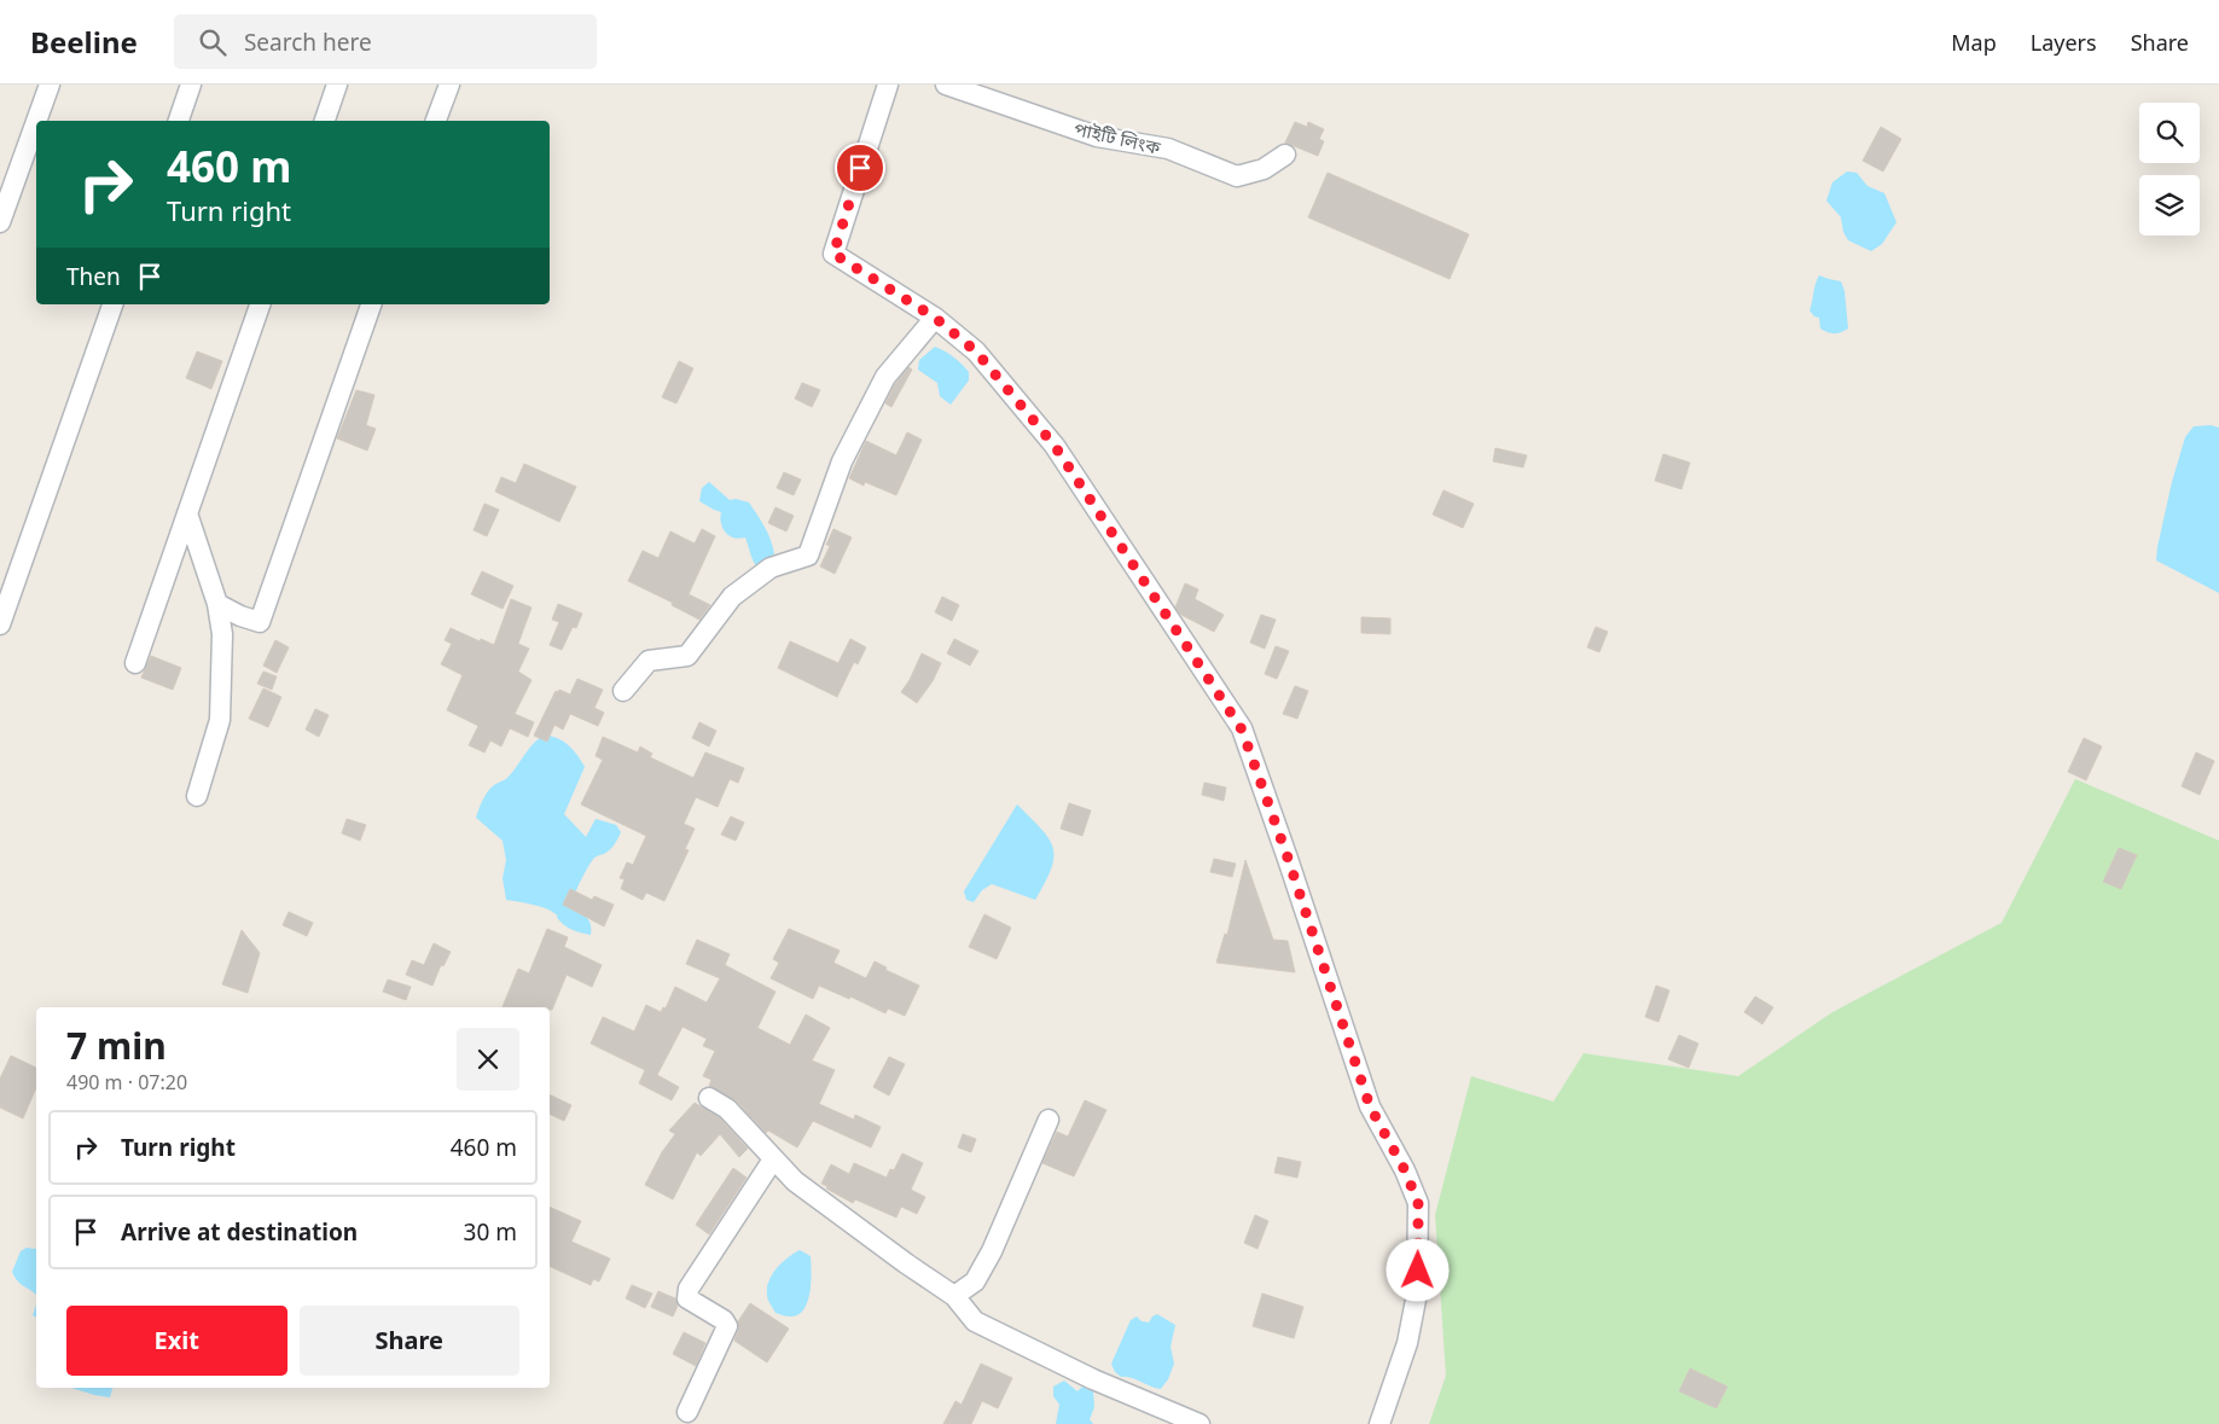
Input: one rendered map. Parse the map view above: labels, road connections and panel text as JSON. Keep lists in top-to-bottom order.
{
  "streets": {
    "street": ["পাইটি লিংক"]
  },
  "page": {
    "header": "Beeline",
    "search": "Search here",
    "nav": ["Map", "Layers", "Share"],
    "turn": ["460 m", "Turn right"],
    "then": "Then",
    "heading": ["7 min", "490 m · 07:20"],
    "list": [
      {
        "name": "Turn right",
        "value": "460 m"
      },
      {
        "name": "Arrive at destination",
        "value": "30 m"
      }
    ],
    "buttons": ["Exit", "Share"]
  }
}
